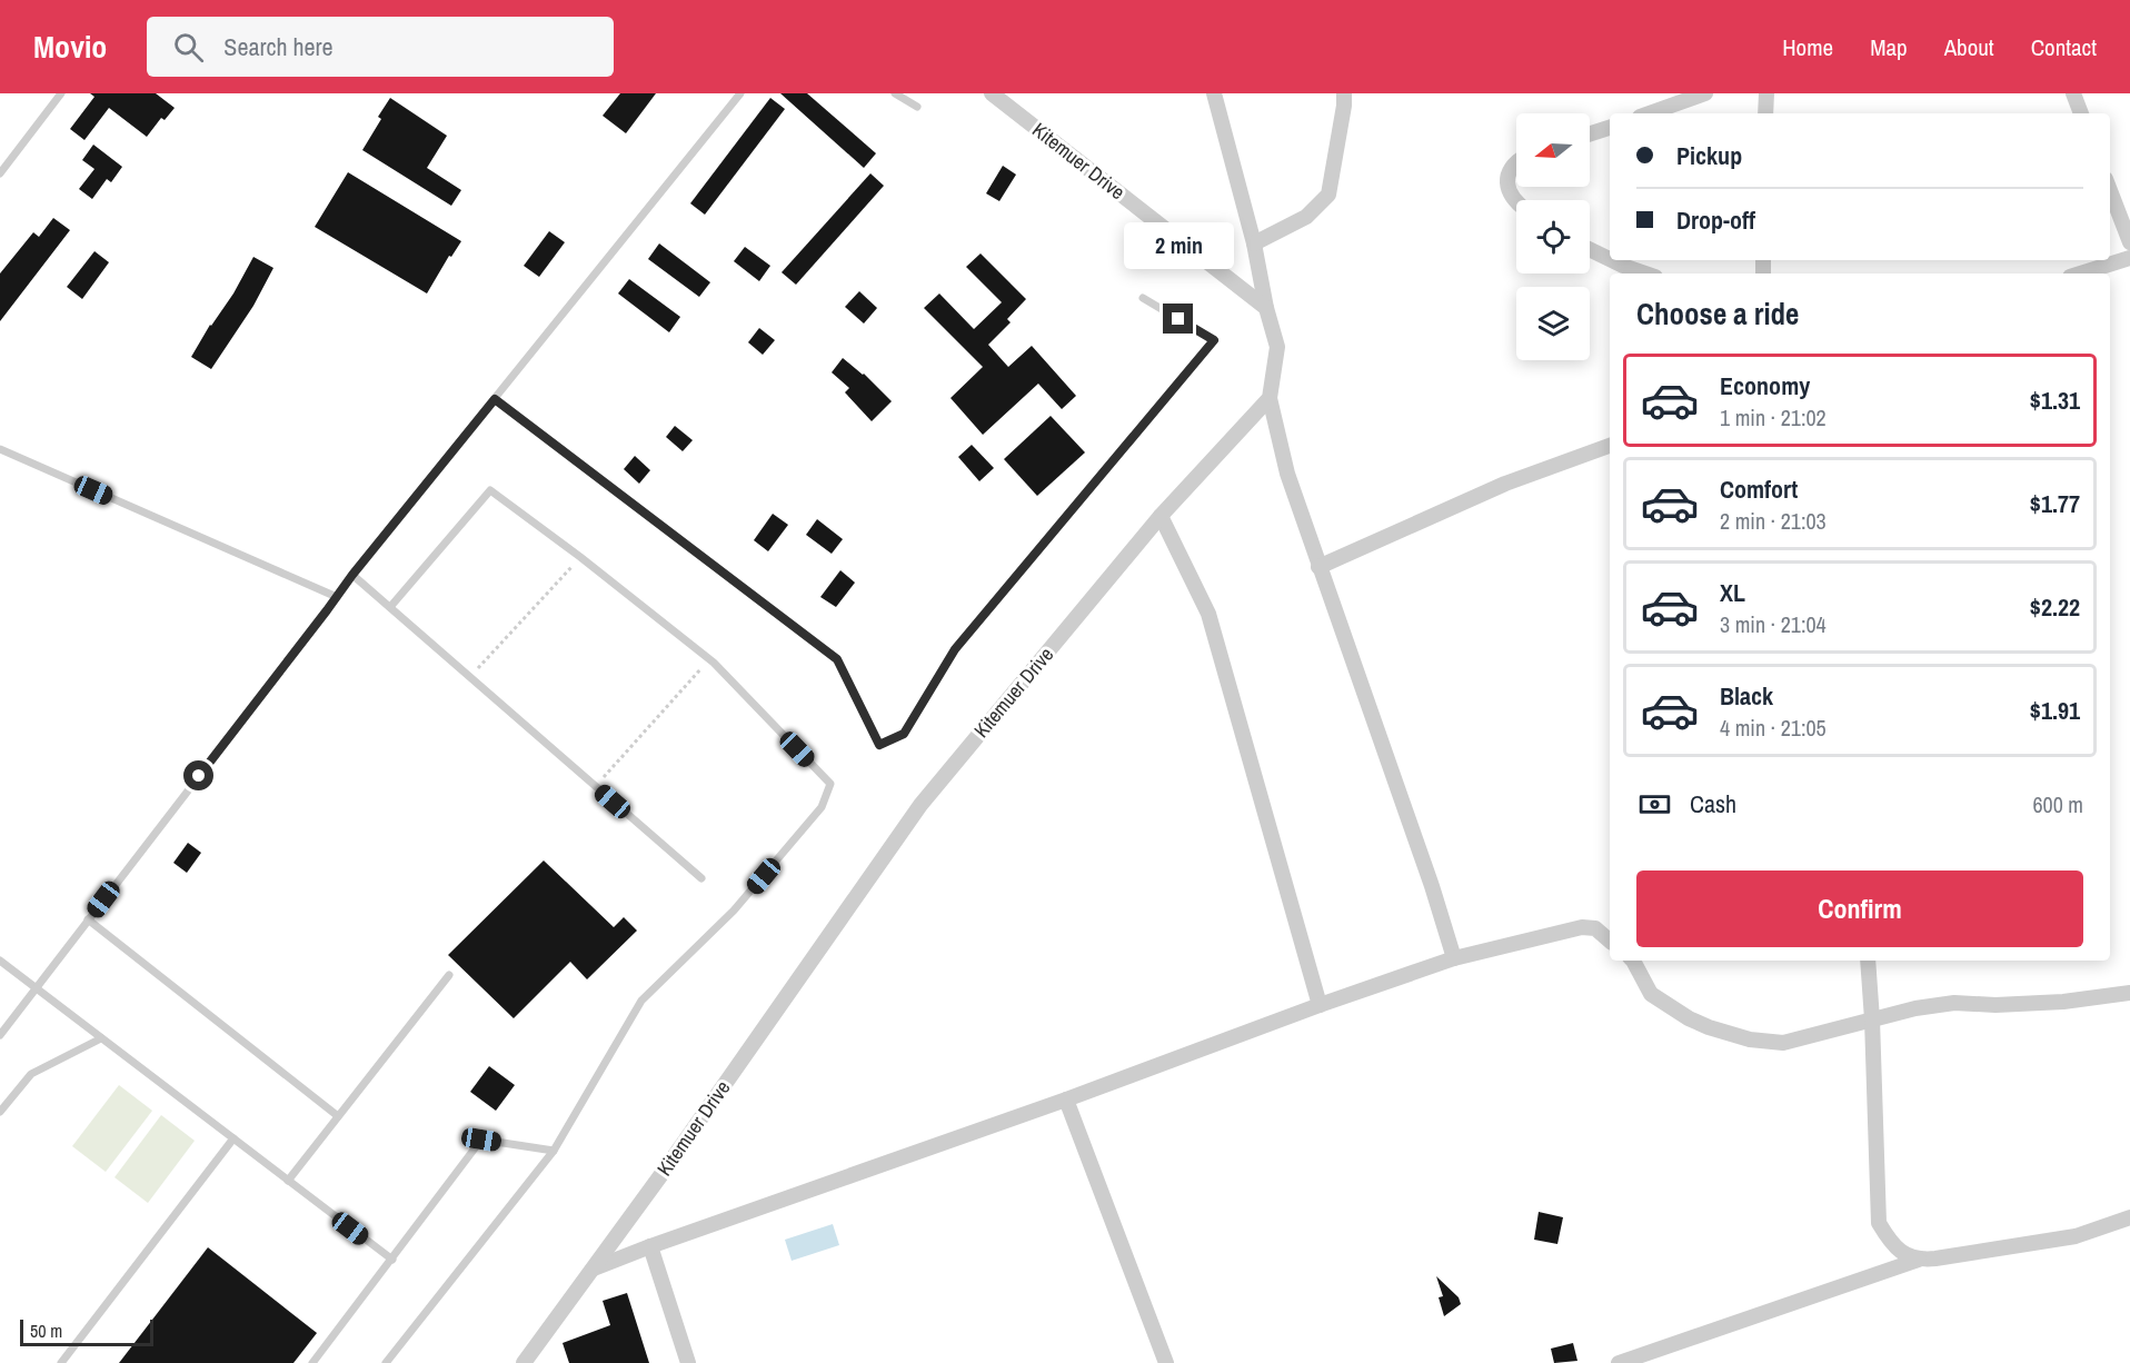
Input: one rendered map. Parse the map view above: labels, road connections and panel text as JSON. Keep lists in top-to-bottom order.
{
  "streets": {
    "street": ["Kitemuer Drive"]
  },
  "scale_bar": "50 m",
  "north": "left",
  "page": {
    "header": "Movio",
    "search": "Search here",
    "nav": [
      "Home",
      "Map",
      "About",
      "Contact"
    ],
    "banner": ["Pickup", "Drop-off"],
    "bubble": "2 min",
    "heading": "Choose a ride",
    "list": [
      {
        "name": "Economy",
        "note": "1 min · 21:02",
        "value": "$1.31"
      },
      {
        "name": "Comfort",
        "note": "2 min · 21:03",
        "value": "$1.77"
      },
      {
        "name": "XL",
        "note": "3 min · 21:04",
        "value": "$2.22"
      },
      {
        "name": "Black",
        "note": "4 min · 21:05",
        "value": "$1.91"
      }
    ],
    "pay": ["Cash", "600 m"],
    "buttons": "Confirm",
    "scale": "50 m"
  }
}
